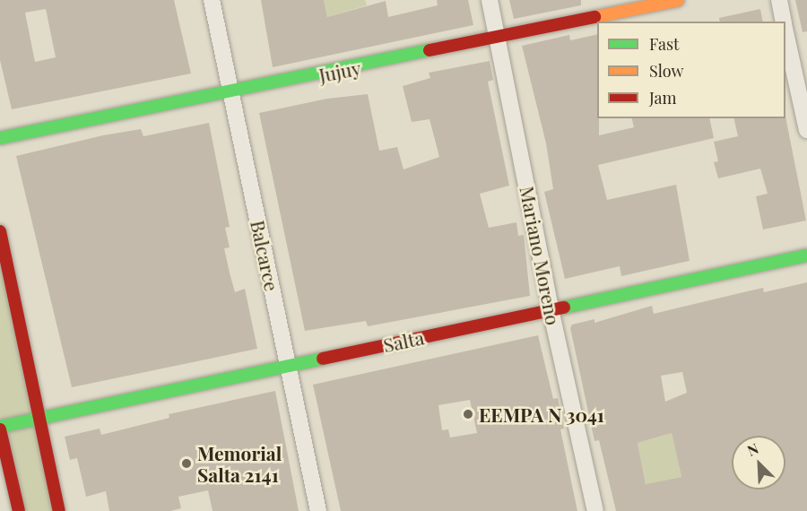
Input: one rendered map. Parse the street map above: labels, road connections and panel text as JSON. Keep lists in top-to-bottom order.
{
  "streets": {
    "main road": ["Jujuy", "Salta"],
    "street": ["Balcarce", "Mariano Moreno"]
  },
  "crossings": [
    ["Jujuy", "Balcarce"],
    ["Jujuy", "Mariano Moreno"],
    ["Balcarce", "Salta"],
    ["Mariano Moreno", "Salta"]
  ],
  "places": ["EEMPA N 3041", "Memorial Salta 2141"],
  "legend": ["Fast", "Slow", "Jam"],
  "north": "top left"
}
